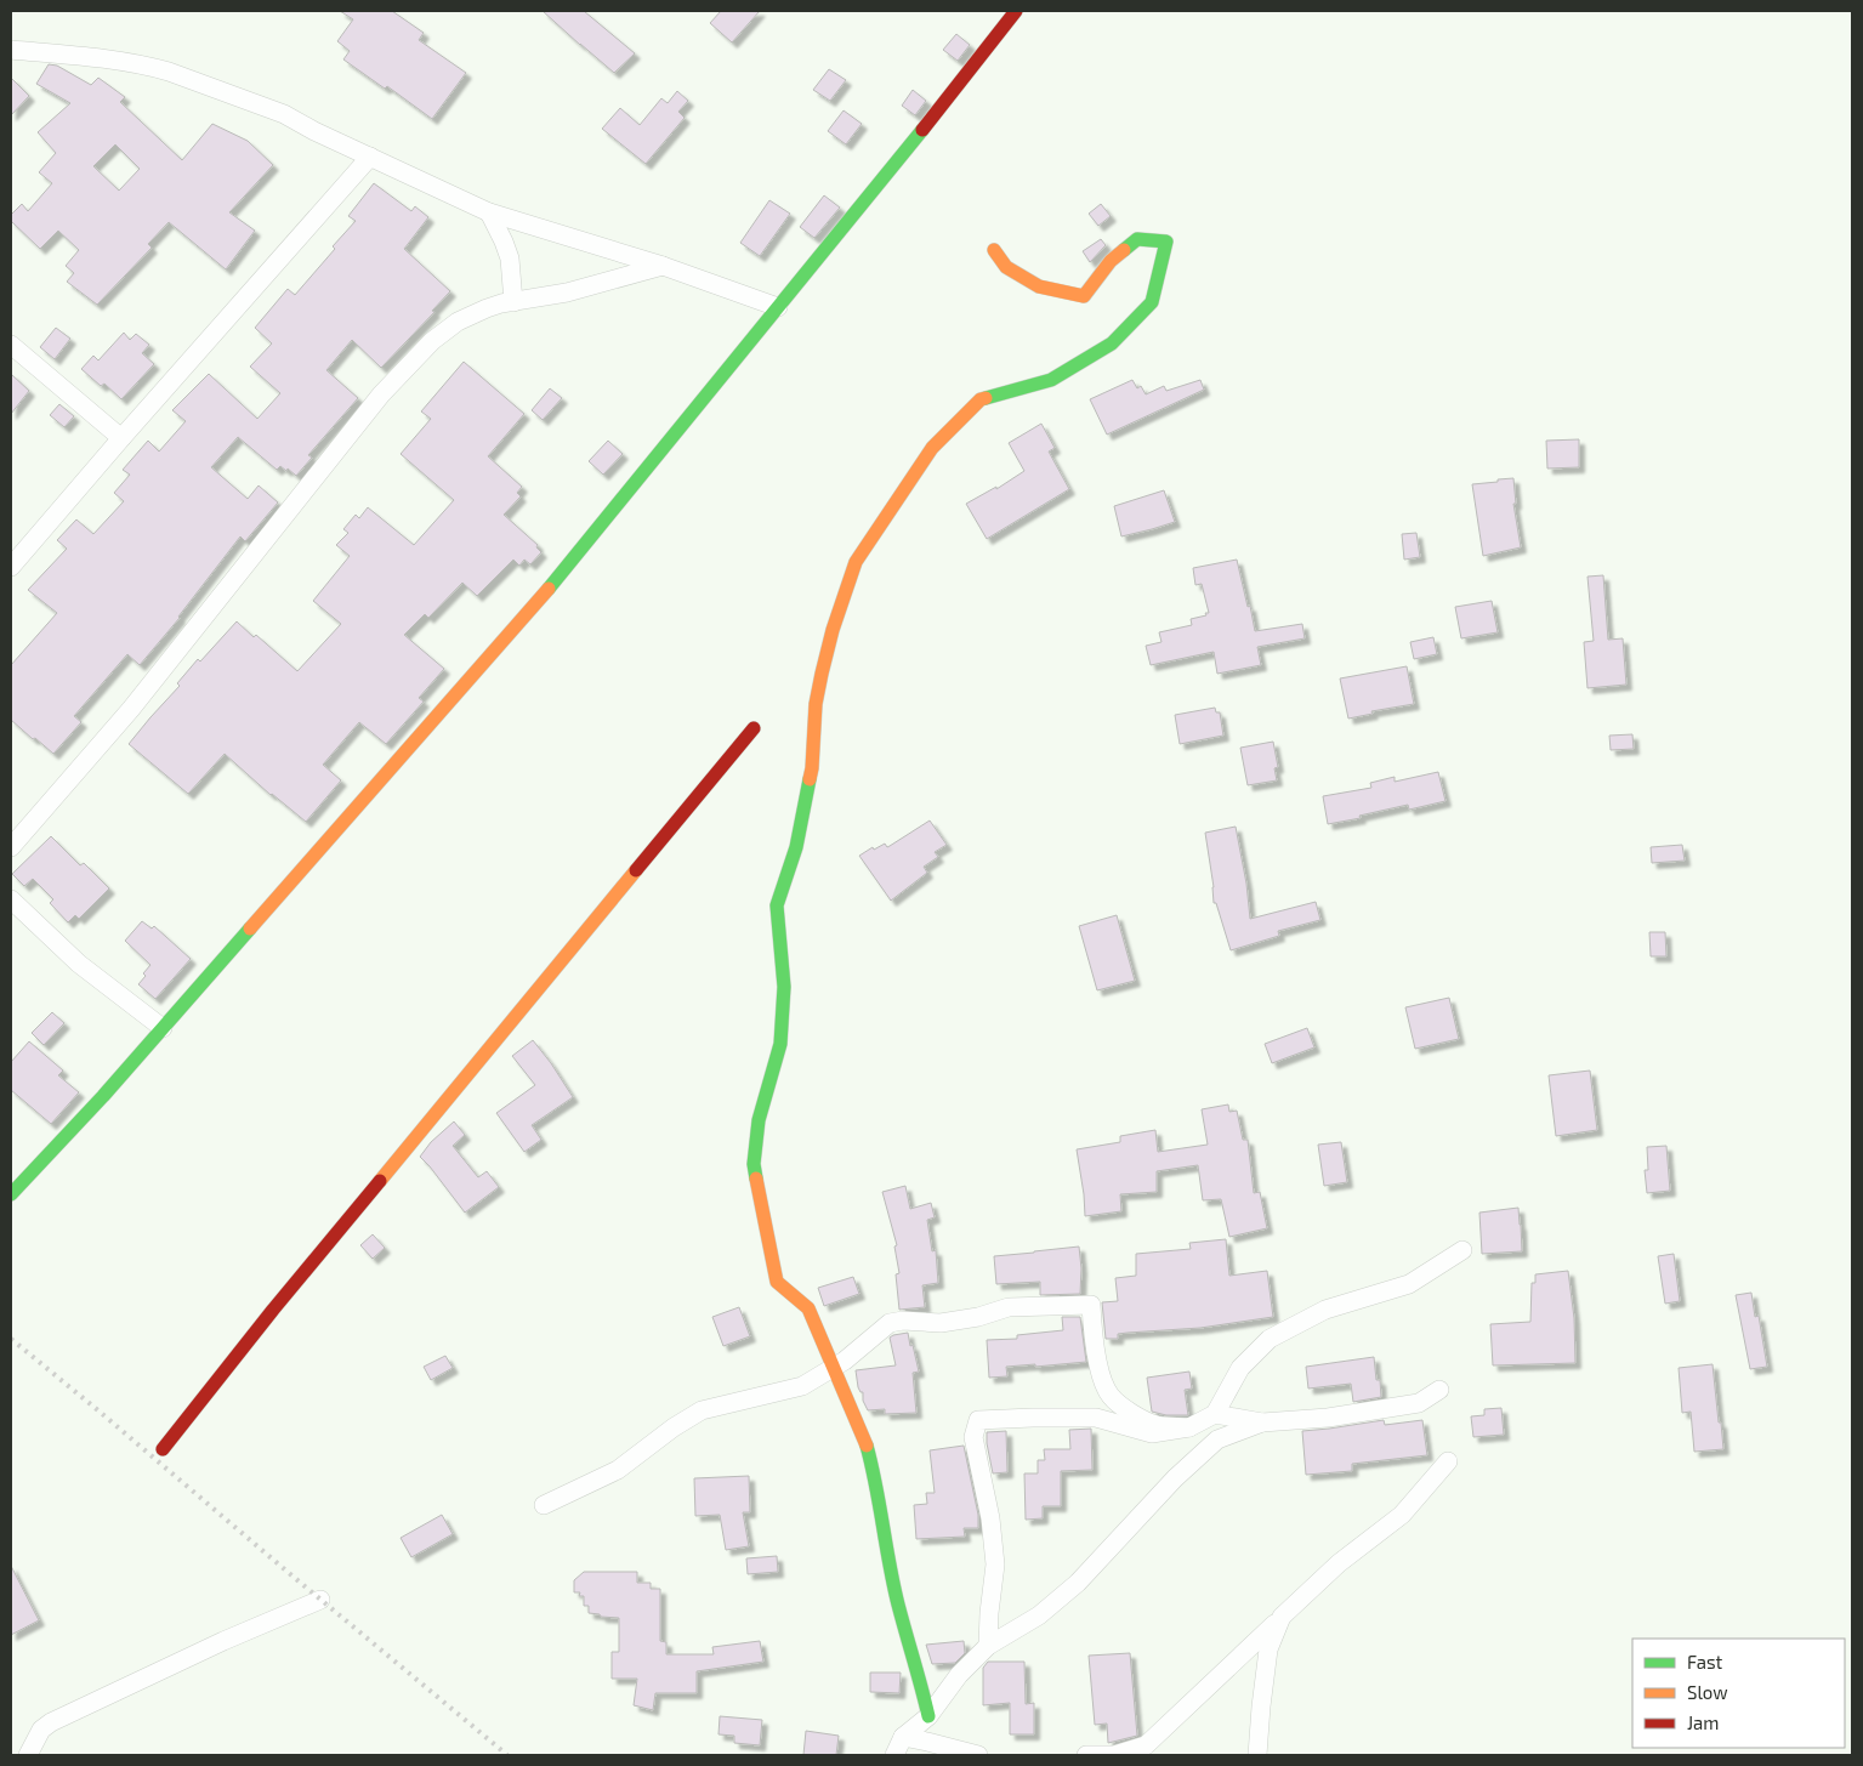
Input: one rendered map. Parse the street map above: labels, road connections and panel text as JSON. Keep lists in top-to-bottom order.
{
  "legend": ["Fast", "Slow", "Jam"]
}
